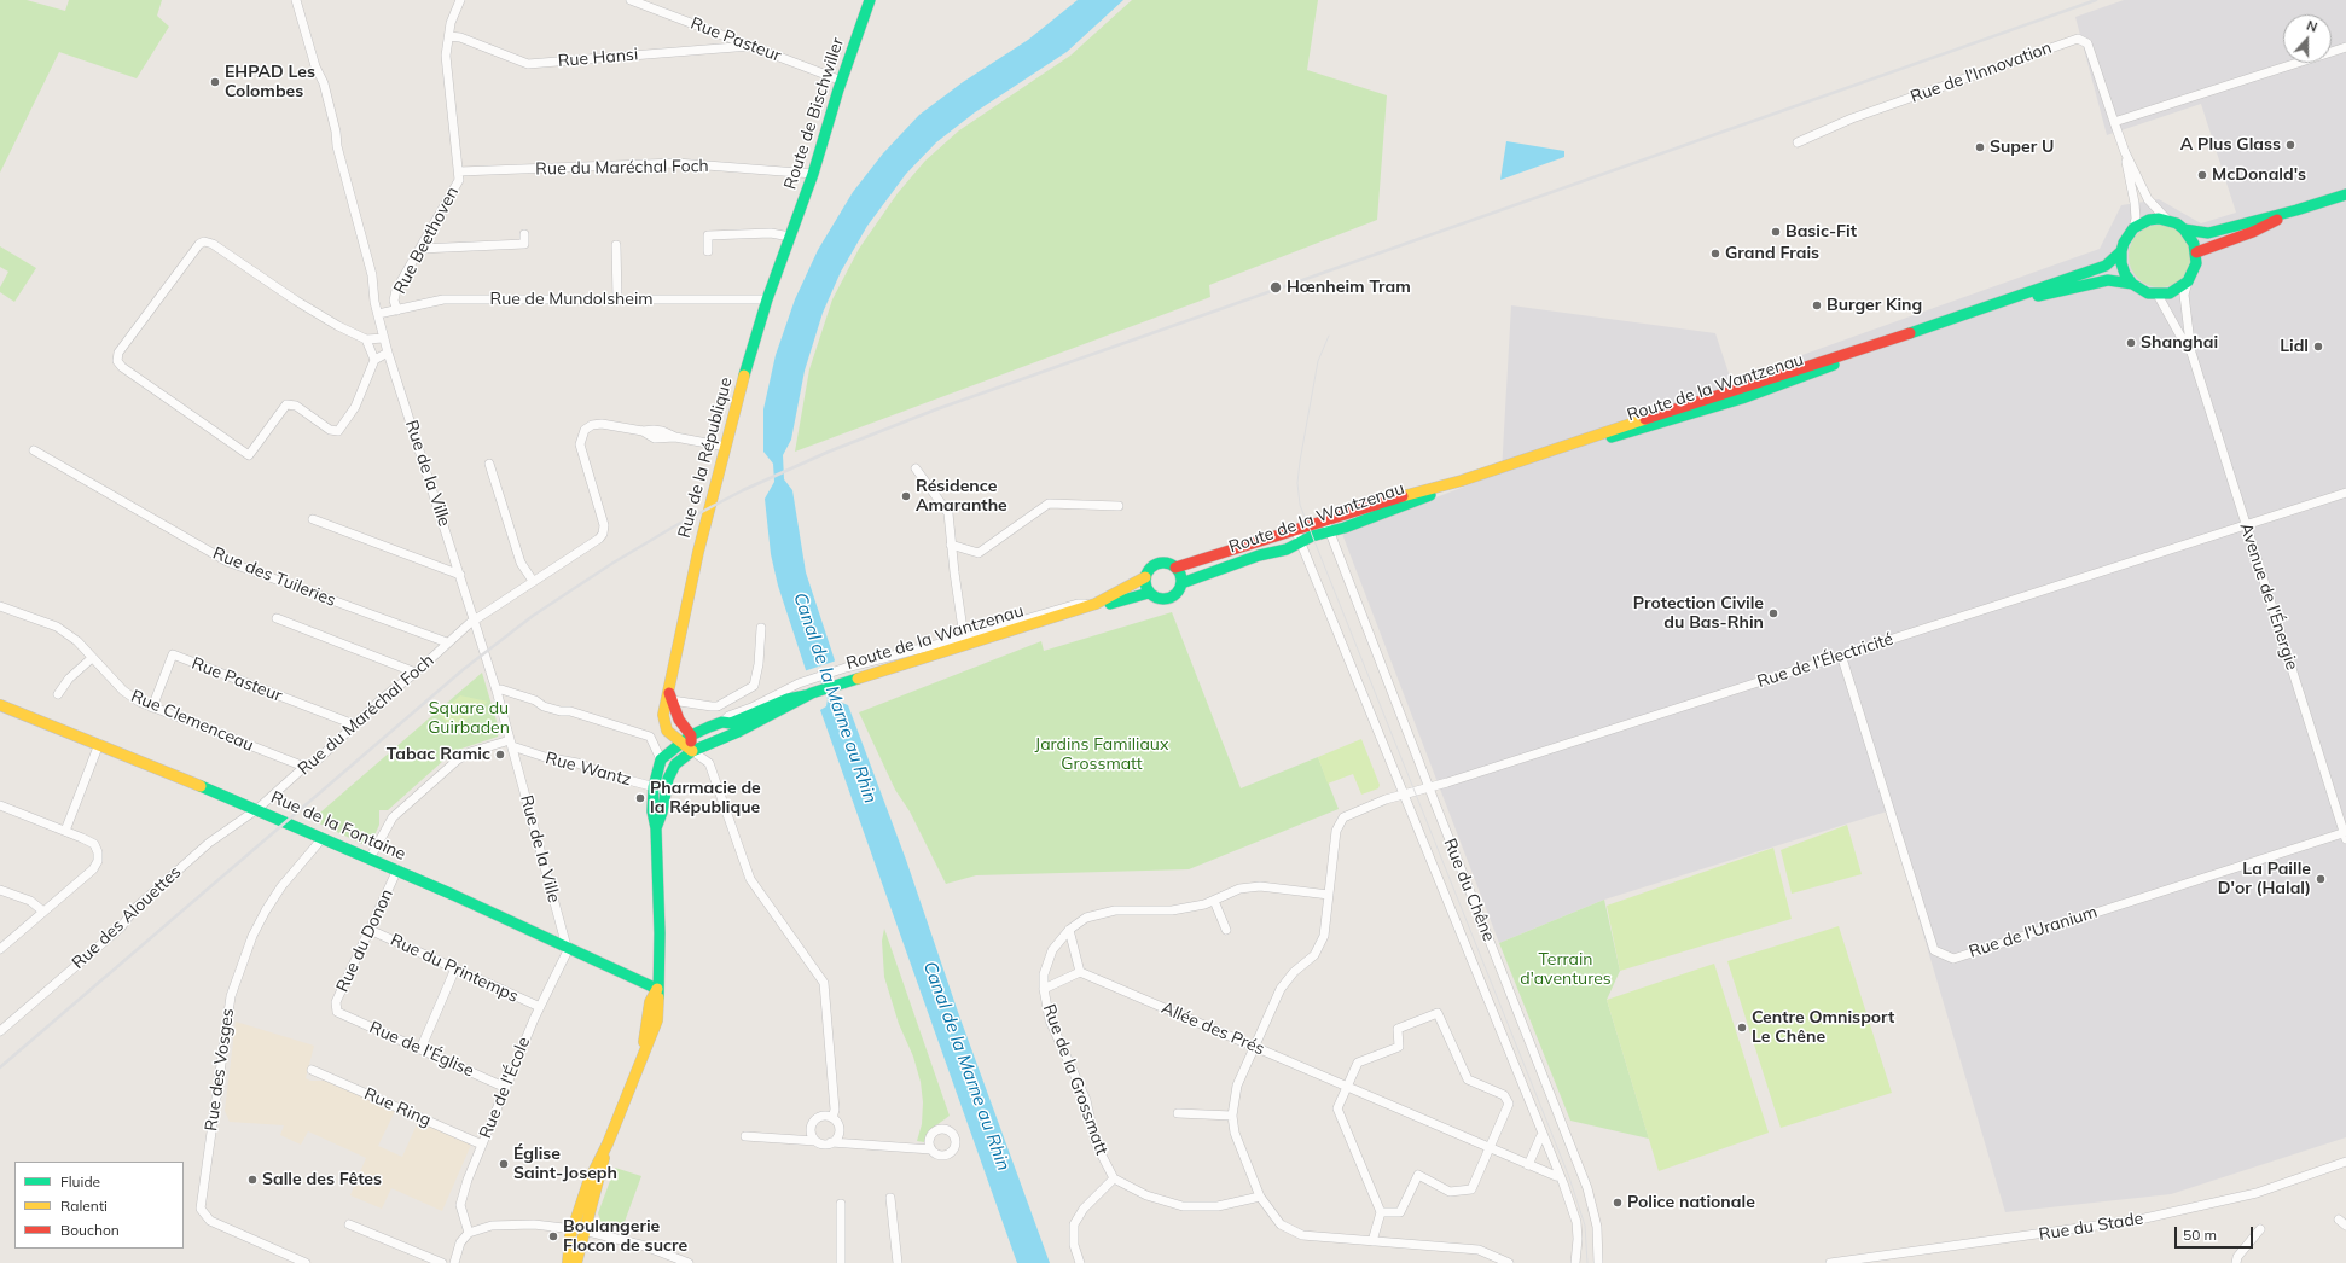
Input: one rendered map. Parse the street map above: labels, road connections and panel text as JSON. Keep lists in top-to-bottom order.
{
  "streets": {
    "main road": [
      "Route de Bischwiller",
      "Route de la Wantzenau",
      "Rue de la République",
      "Rue de la Fontaine"
    ],
    "street": [
      "Rue Pasteur",
      "Rue Hansi",
      "Rue de l'Innovation",
      "Rue du Maréchal Foch",
      "Rue Beethoven",
      "Rue de Mundolsheim",
      "Rue de la Ville",
      "Rue des Tuileries",
      "Avenue de l'Énergie",
      "Rue de l'Électricité",
      "Rue Clemenceau",
      "Rue Wantz",
      "Rue du Chêne",
      "Rue des Alouettes",
      "Rue de l'Uranium",
      "Rue du Donon",
      "Rue du Printemps",
      "Allée des Prés",
      "Rue de l'Église",
      "Rue des Vosges",
      "Rue de la Grossmatt",
      "Rue de l'École",
      "Rue Ring",
      "Rue du Stade"
    ]
  },
  "crossings": [
    ["Rue Pasteur", "Rue Hansi"],
    ["Rue Pasteur", "Route de Bischwiller"],
    ["Rue Pasteur", "Rue du Maréchal Foch"],
    ["Rue Pasteur", "Rue Clemenceau"],
    ["Rue Hansi", "Rue Beethoven"],
    ["Route de Bischwiller", "Rue du Maréchal Foch"],
    ["Route de Bischwiller", "Rue de la République"],
    ["Rue du Maréchal Foch", "Rue Beethoven"],
    ["Rue du Maréchal Foch", "Rue de la République"],
    ["Rue du Maréchal Foch", "Rue de la Ville"],
    ["Rue du Maréchal Foch", "Rue des Tuileries"],
    ["Rue du Maréchal Foch", "Rue Clemenceau"],
    ["Rue du Maréchal Foch", "Rue de la Fontaine"],
    ["Rue du Maréchal Foch", "Rue des Alouettes"],
    ["Rue Beethoven", "Rue de Mundolsheim"],
    ["Rue de Mundolsheim", "Rue de la République"],
    ["Rue de Mundolsheim", "Rue de la Ville"],
    ["Route de la Wantzenau", "Rue de la République"],
    ["Route de la Wantzenau", "Avenue de l'Énergie"],
    ["Route de la Wantzenau", "Rue du Chêne"],
    ["Rue de la Ville", "Rue Wantz"],
    ["Rue de la Ville", "Rue de la Fontaine"],
    ["Rue de la Ville", "Rue de l'École"],
    ["Avenue de l'Énergie", "Rue de l'Électricité"],
    ["Avenue de l'Énergie", "Rue de l'Uranium"],
    ["Rue de l'Électricité", "Rue du Chêne"],
    ["Rue de l'Électricité", "Rue de l'Uranium"],
    ["Rue de l'Électricité", "Allée des Prés"],
    ["Rue de l'Électricité", "Rue de la Grossmatt"],
    ["Rue de la Fontaine", "Rue des Alouettes"],
    ["Rue de la Fontaine", "Rue du Donon"],
    ["Rue de la Fontaine", "Rue des Vosges"],
    ["Rue de la Fontaine", "Rue de l'École"],
    ["Rue du Donon", "Rue du Printemps"],
    ["Rue du Donon", "Rue de l'Église"],
    ["Rue du Printemps", "Rue de l'École"],
    ["Rue de l'Église", "Rue de l'École"],
    ["Rue de l'École", "Rue Ring"]
  ],
  "water": ["Canal de la Marne au Rhin"],
  "parks": ["Square du Guirbaden", "Jardins Familiaux Grossmatt", "Terrain d'aventures"],
  "places": [
    "EHPAD Les Colombes",
    "A Plus Glass",
    "Super U",
    "McDonald's",
    "Basic-Fit",
    "Grand Frais",
    "Hœnheim Tram",
    "Burger King",
    "Shanghai",
    "Lidl",
    "Résidence Amaranthe",
    "Protection Civile du Bas-Rhin",
    "Tabac Ramic",
    "Pharmacie de la République",
    "La Paille D'or (Halal)",
    "Centre Omnisport Le Chêne",
    "Église Saint-Joseph",
    "Salle des Fêtes",
    "Police nationale",
    "Boulangerie Flocon de sucre"
  ],
  "legend": ["Fluide", "Ralenti", "Bouchon"],
  "scale_bar": "50 m",
  "north": "top"
}
